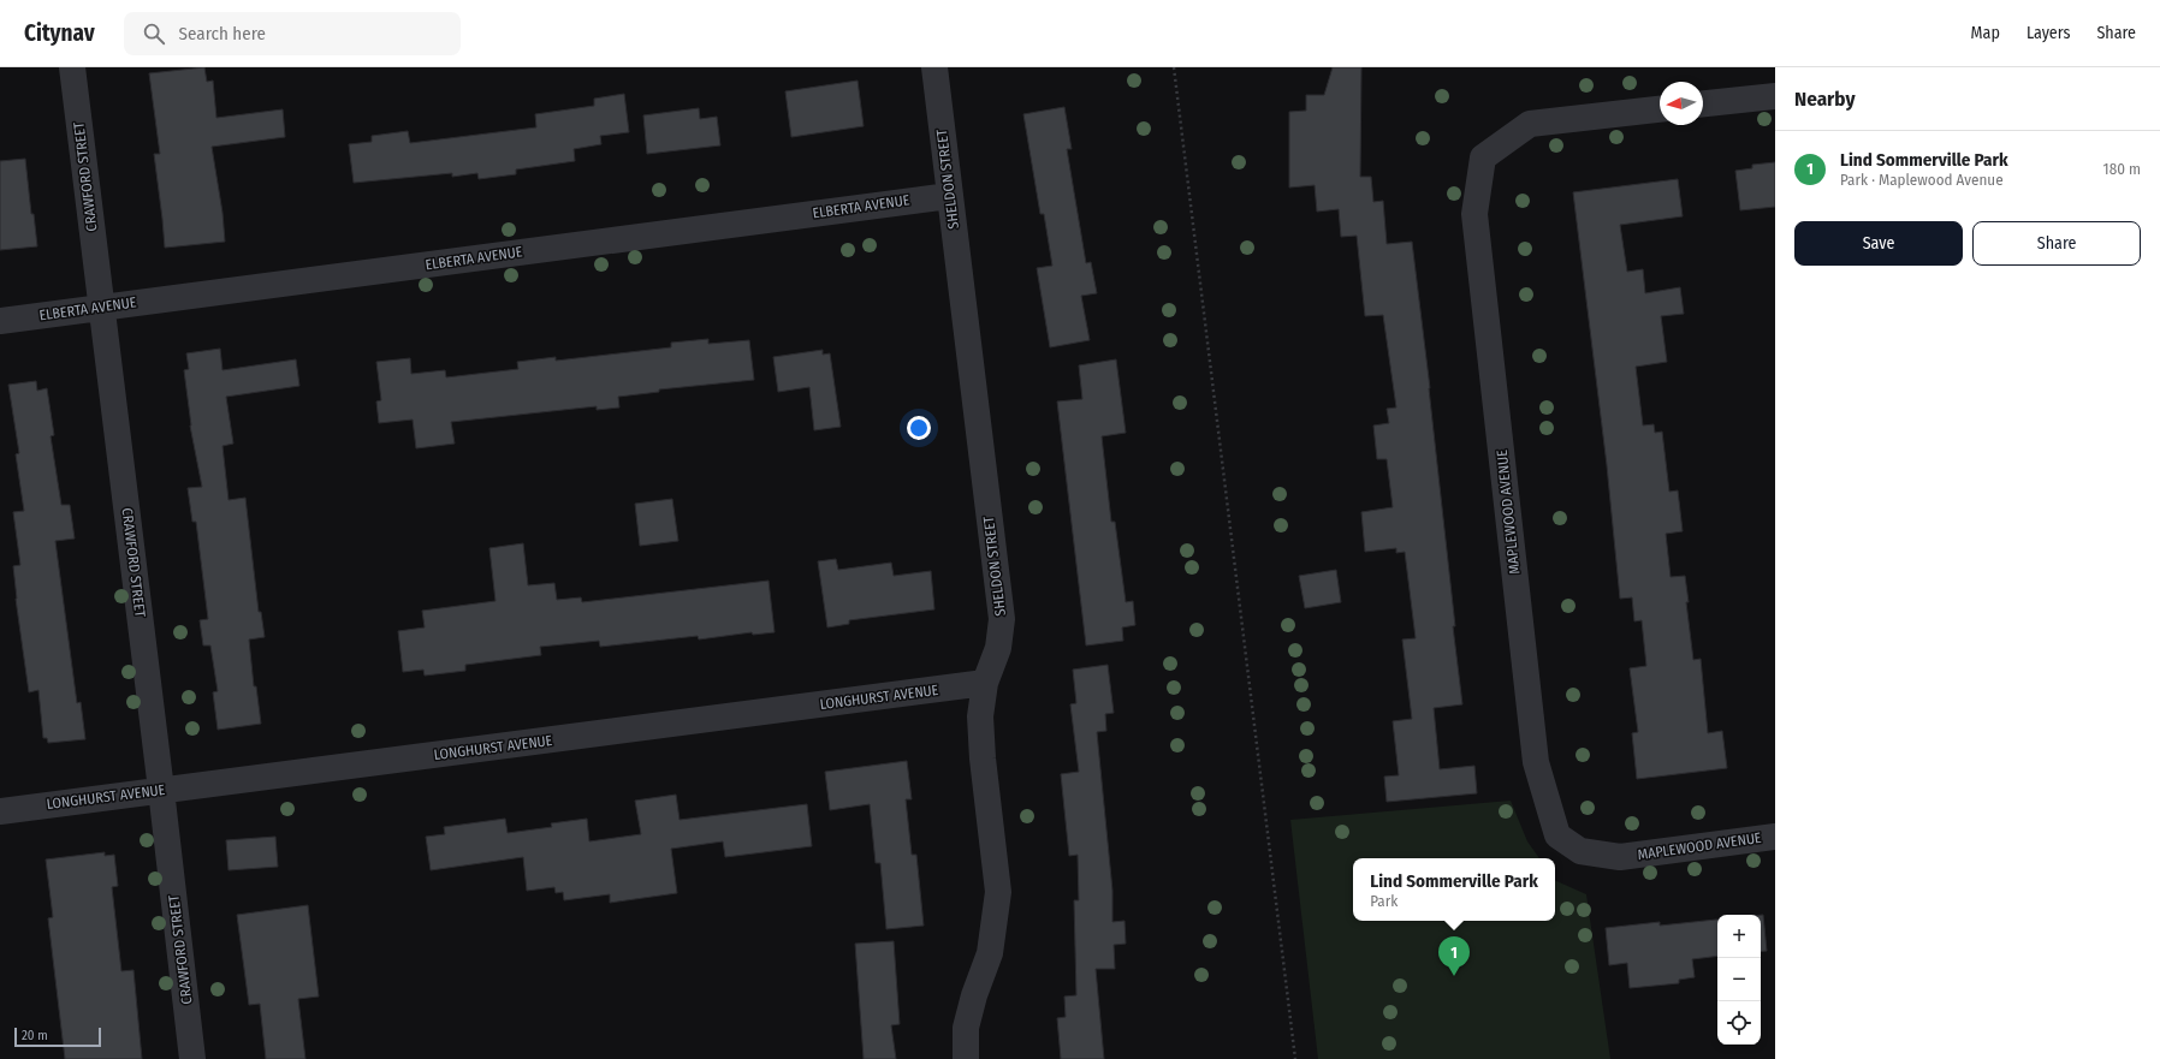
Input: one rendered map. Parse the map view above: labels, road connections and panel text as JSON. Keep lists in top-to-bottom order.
{
  "streets": {
    "street": [
      "CRAWFORD STREET",
      "SHELDON STREET",
      "ELBERTA AVENUE",
      "MAPLEWOOD AVENUE",
      "LONGHURST AVENUE"
    ]
  },
  "crossings": [
    ["CRAWFORD STREET", "ELBERTA AVENUE"],
    ["CRAWFORD STREET", "LONGHURST AVENUE"],
    ["SHELDON STREET", "ELBERTA AVENUE"],
    ["SHELDON STREET", "LONGHURST AVENUE"]
  ],
  "scale_bar": "20 m",
  "north": "left",
  "page": {
    "header": "Citynav",
    "search": "Search here",
    "nav": ["Map", "Layers", "Share"],
    "heading": "Nearby",
    "list": [
      {
        "mark": "1",
        "name": "Lind Sommerville Park",
        "note": "Park · Maplewood Avenue",
        "value": "180 m"
      }
    ],
    "buttons": ["Save", "Share"],
    "popup": ["Lind Sommerville Park", "Park"],
    "map_buttons": ["+", "−"],
    "pins": "1",
    "scale": "20 m"
  }
}
